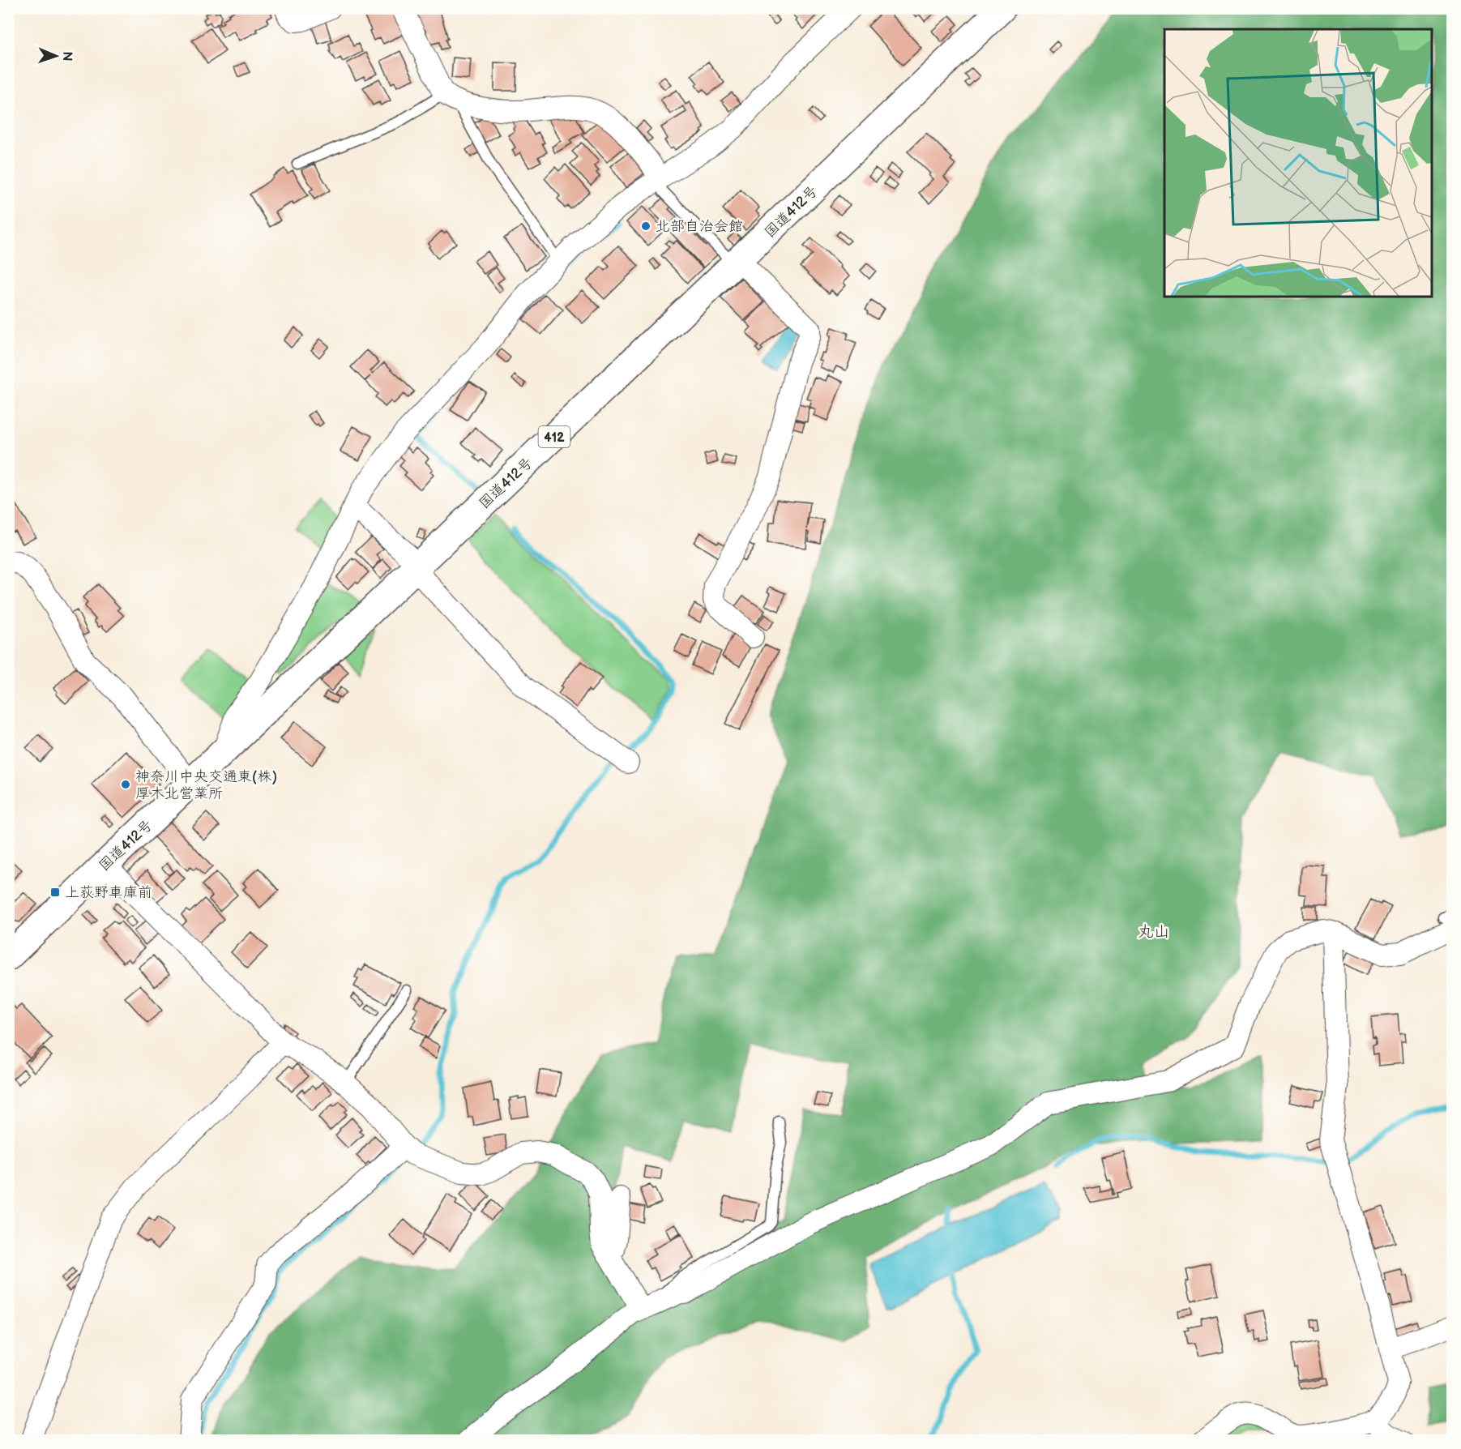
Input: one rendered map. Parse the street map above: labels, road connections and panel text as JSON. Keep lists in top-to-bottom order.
{
  "streets": {
    "highway": ["国道412号", "412"]
  },
  "districts": ["丸山"],
  "places": {
    "other": ["北部自治会館", "神奈川中央交通東(株) 厚木北営業所"],
    "transit": ["上荻野車庫前"]
  },
  "north": "right"
}
